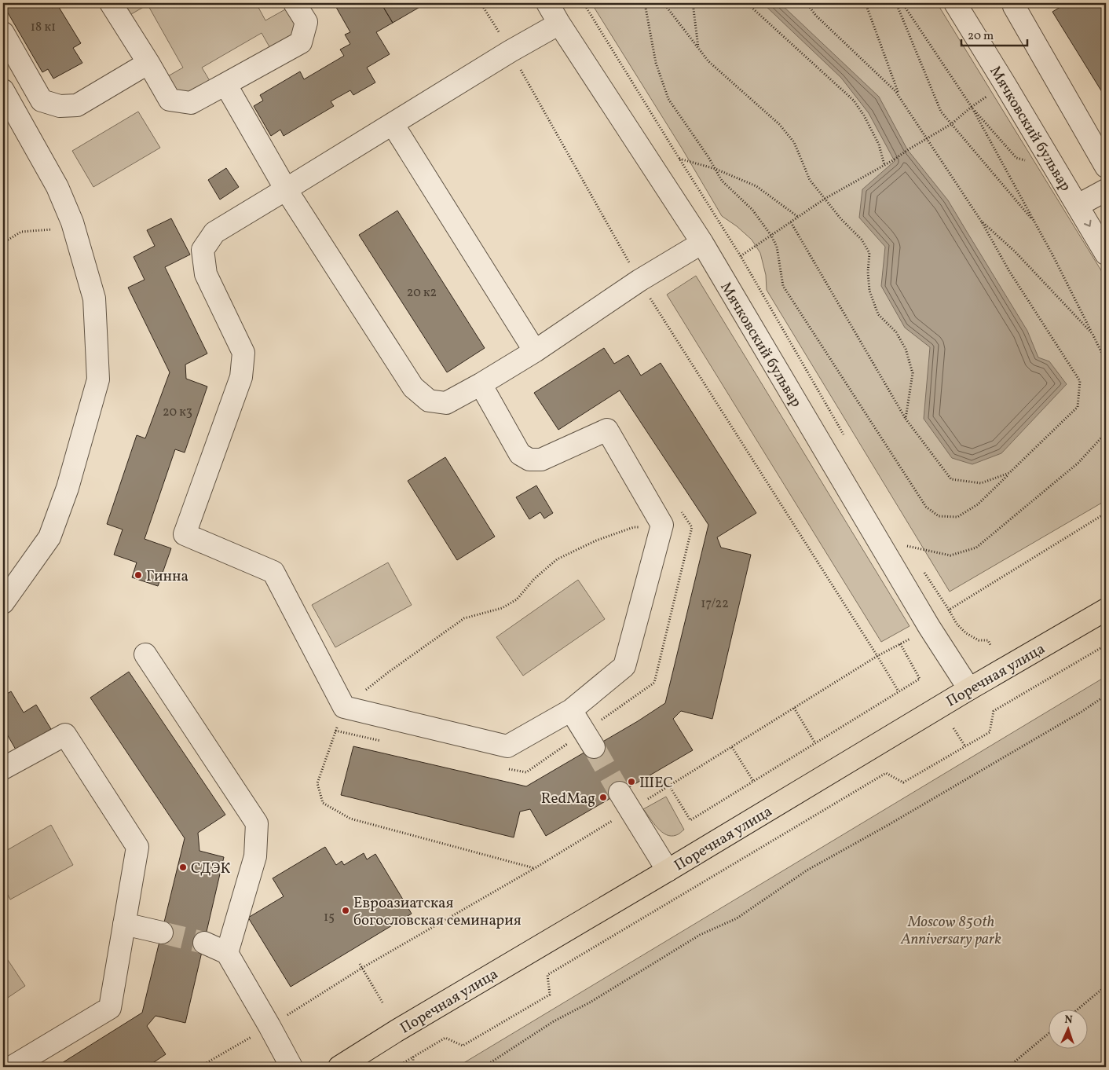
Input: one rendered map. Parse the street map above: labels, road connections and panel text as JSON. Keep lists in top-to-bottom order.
{
  "streets": {
    "main road": ["Поречная улица"],
    "street": ["Мячковский бульвар"]
  },
  "crossings": [
    ["Мячковский бульвар", "Поречная улица"]
  ],
  "parks": ["Moscow 850th Anniversary park"],
  "places": [
    "Гинна",
    "ШЕС",
    "RedMag",
    "СДЭК",
    "Евроазиатская богословская семинария"
  ],
  "house_numbers": [
    "18 к1",
    "20 к2",
    "20 к3",
    "17/22",
    "15"
  ],
  "scale_bar": "20 m",
  "north": "top"
}
